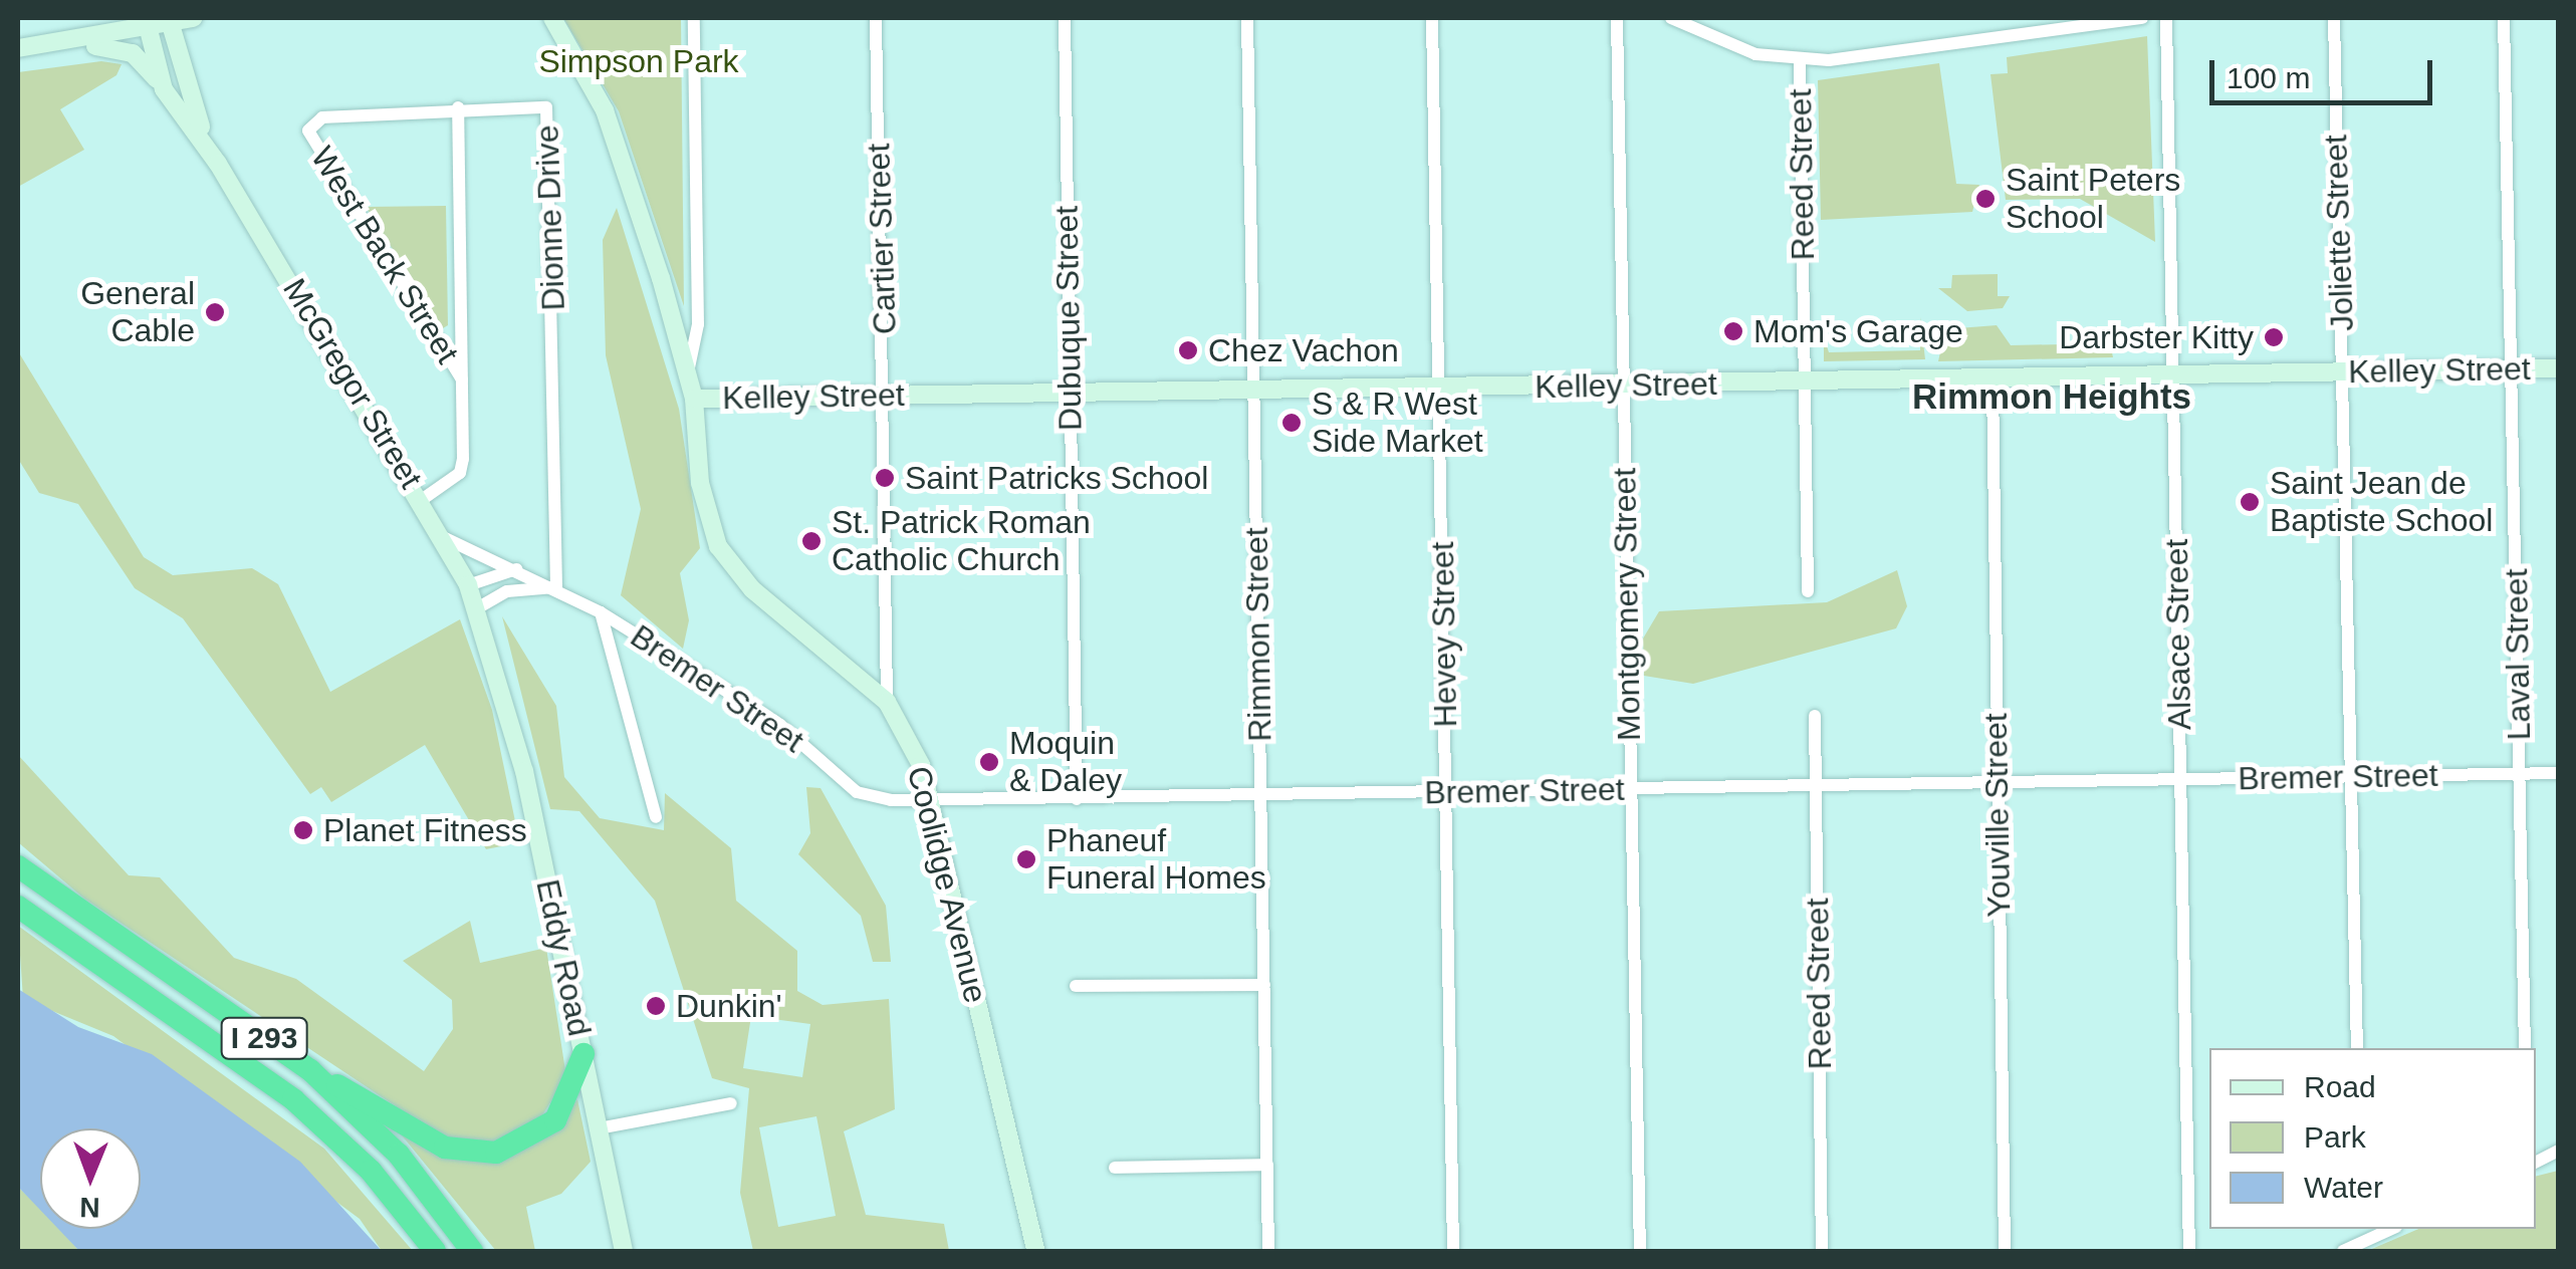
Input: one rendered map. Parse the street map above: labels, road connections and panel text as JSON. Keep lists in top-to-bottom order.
{
  "streets": {
    "highway": ["I 293"],
    "street": [
      "Reed Street",
      "Dionne Drive",
      "Joliette Street",
      "Cartier Street",
      "West Back Street",
      "Dubuque Street",
      "Kelley Street",
      "McGregor Street",
      "Montgomery Street",
      "Rimmon Street",
      "Hevey Street",
      "Alsace Street",
      "Laval Street",
      "Bremer Street",
      "Youville Street",
      "Coolidge Avenue",
      "Eddy Road"
    ]
  },
  "crossings": [
    ["Reed Street", "Kelley Street"],
    ["Reed Street", "Bremer Street"],
    ["Dionne Drive", "West Back Street"],
    ["Dionne Drive", "Bremer Street"],
    ["Joliette Street", "Kelley Street"],
    ["Joliette Street", "Bremer Street"],
    ["Cartier Street", "Kelley Street"],
    ["Cartier Street", "Coolidge Avenue"],
    ["Dubuque Street", "Kelley Street"],
    ["Dubuque Street", "Bremer Street"],
    ["Kelley Street", "Montgomery Street"],
    ["Kelley Street", "Rimmon Street"],
    ["Kelley Street", "Hevey Street"],
    ["Kelley Street", "Alsace Street"],
    ["Kelley Street", "Laval Street"],
    ["Kelley Street", "Youville Street"],
    ["Kelley Street", "Coolidge Avenue"],
    ["McGregor Street", "Bremer Street"],
    ["McGregor Street", "Eddy Road"],
    ["Montgomery Street", "Bremer Street"],
    ["Rimmon Street", "Bremer Street"],
    ["Hevey Street", "Bremer Street"],
    ["Alsace Street", "Bremer Street"],
    ["Laval Street", "Bremer Street"],
    ["Bremer Street", "Youville Street"],
    ["Bremer Street", "Coolidge Avenue"]
  ],
  "districts": ["Rimmon Heights"],
  "parks": ["Simpson Park"],
  "places": [
    "Saint Peters School",
    "General Cable",
    "Mom's Garage",
    "Darbster Kitty",
    "Chez Vachon",
    "S & R West Side Market",
    "Saint Patricks School",
    "Saint Jean de Baptiste School",
    "St. Patrick Roman Catholic Church",
    "Moquin & Daley",
    "Planet Fitness",
    "Phaneuf Funeral Homes",
    "Dunkin'"
  ],
  "legend": ["Road", "Park", "Water"],
  "scale_bar": "100 m",
  "north": "bottom"
}
